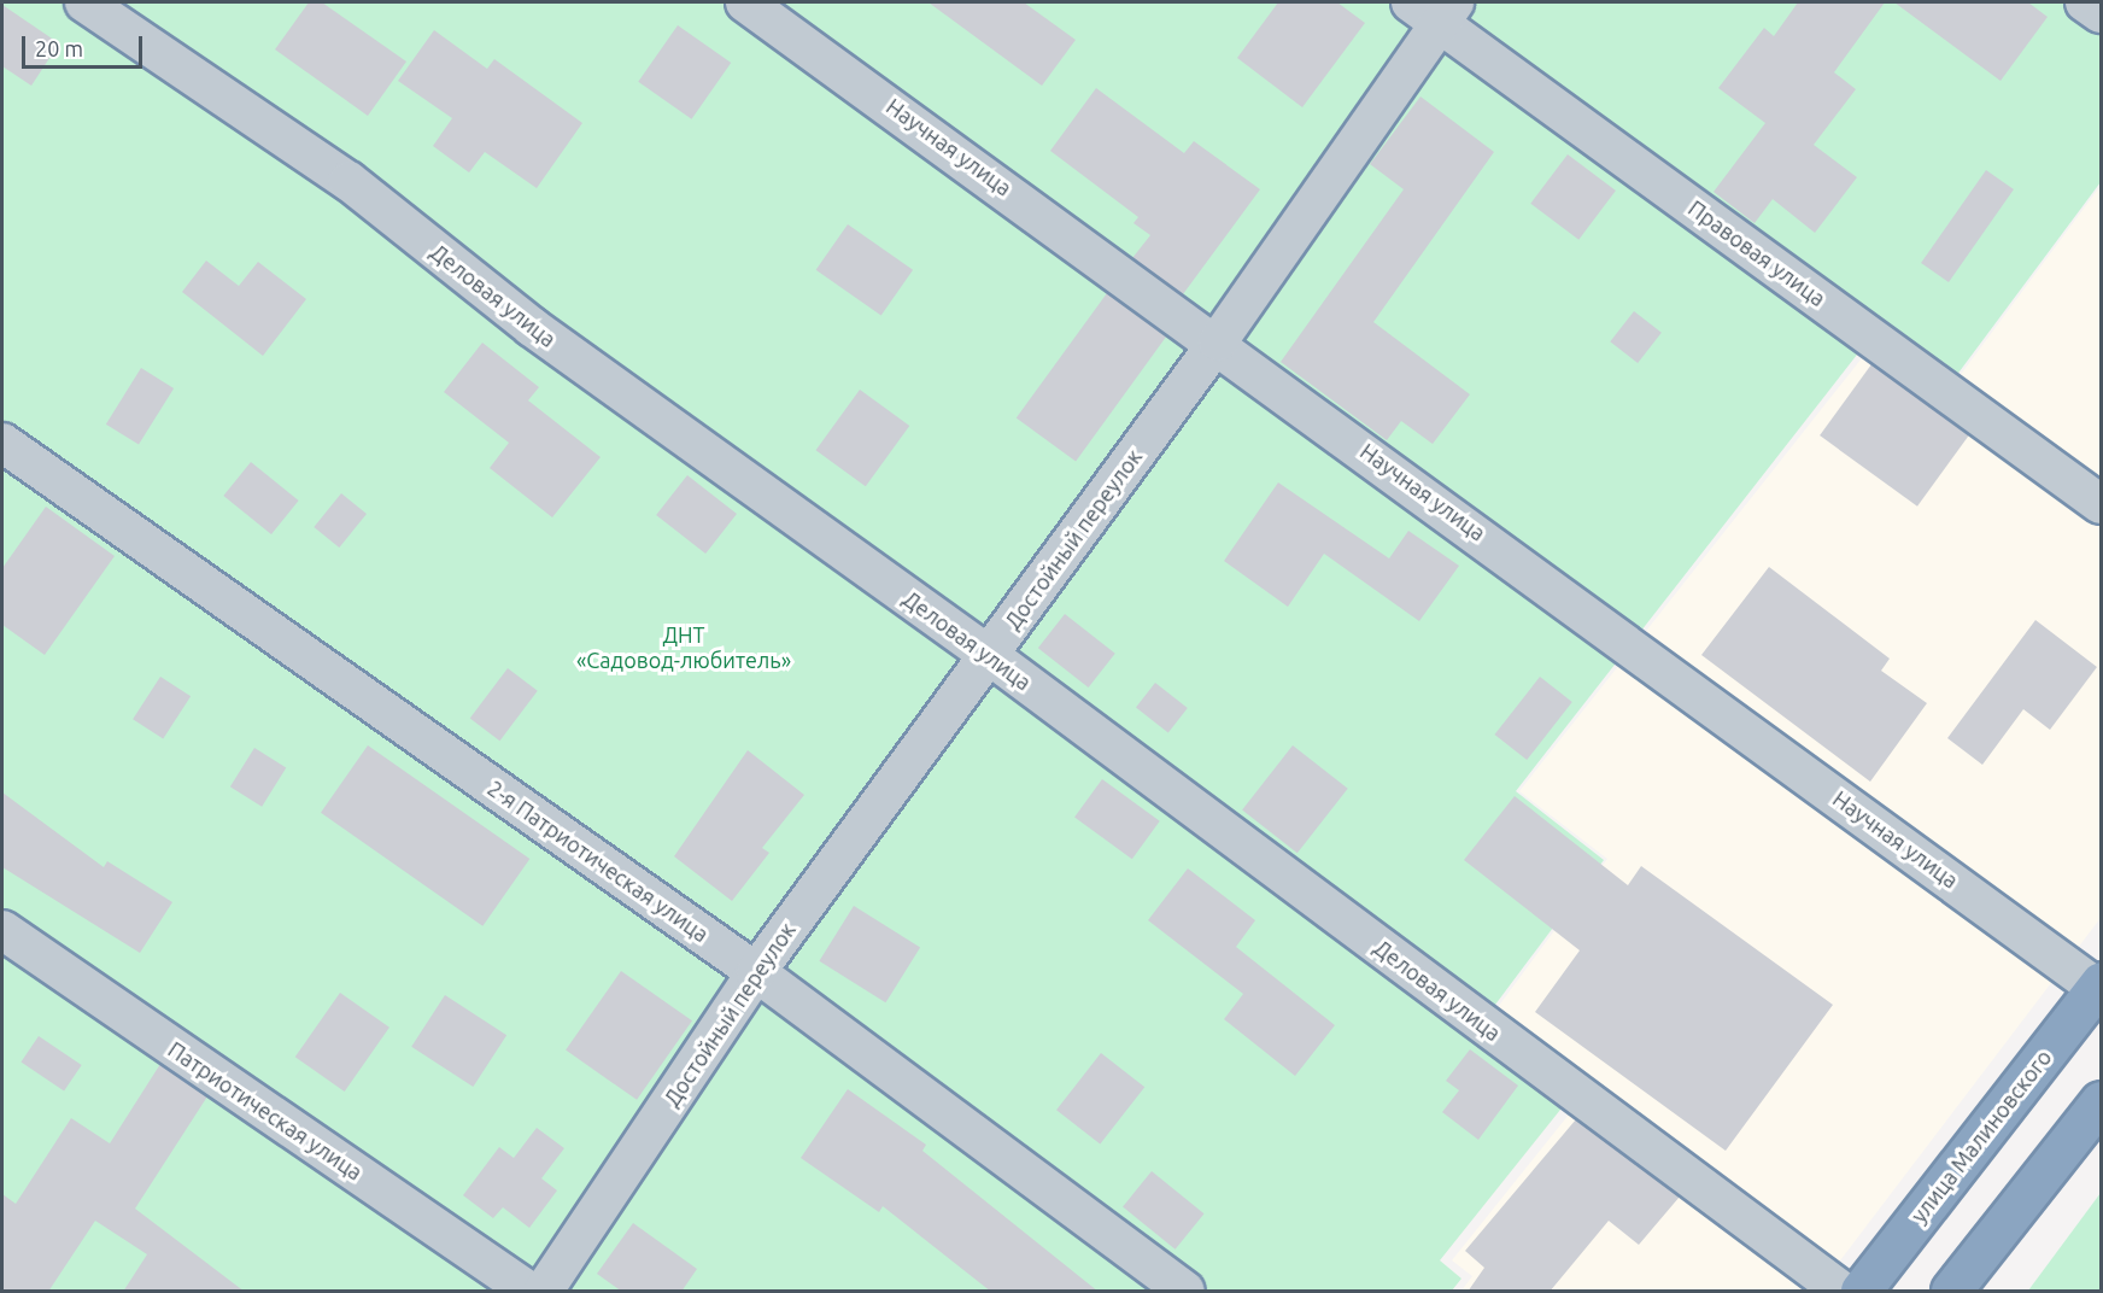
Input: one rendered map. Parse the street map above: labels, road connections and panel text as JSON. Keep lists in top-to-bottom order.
{
  "streets": {
    "highway": ["улица Малиновского"],
    "street": [
      "Научная улица",
      "Правовая улица",
      "Деловая улица",
      "Достойный переулок",
      "2-я Патриотическая улица",
      "Патриотическая улица"
    ]
  },
  "crossings": [
    ["Научная улица", "Достойный переулок"],
    ["Научная улица", "улица Малиновского"],
    ["Правовая улица", "Достойный переулок"],
    ["Деловая улица", "Достойный переулок"],
    ["Достойный переулок", "2-я Патриотическая улица"]
  ],
  "parks": ["ДНТ «Садовод-любитель»"],
  "scale_bar": "20 m"
}
